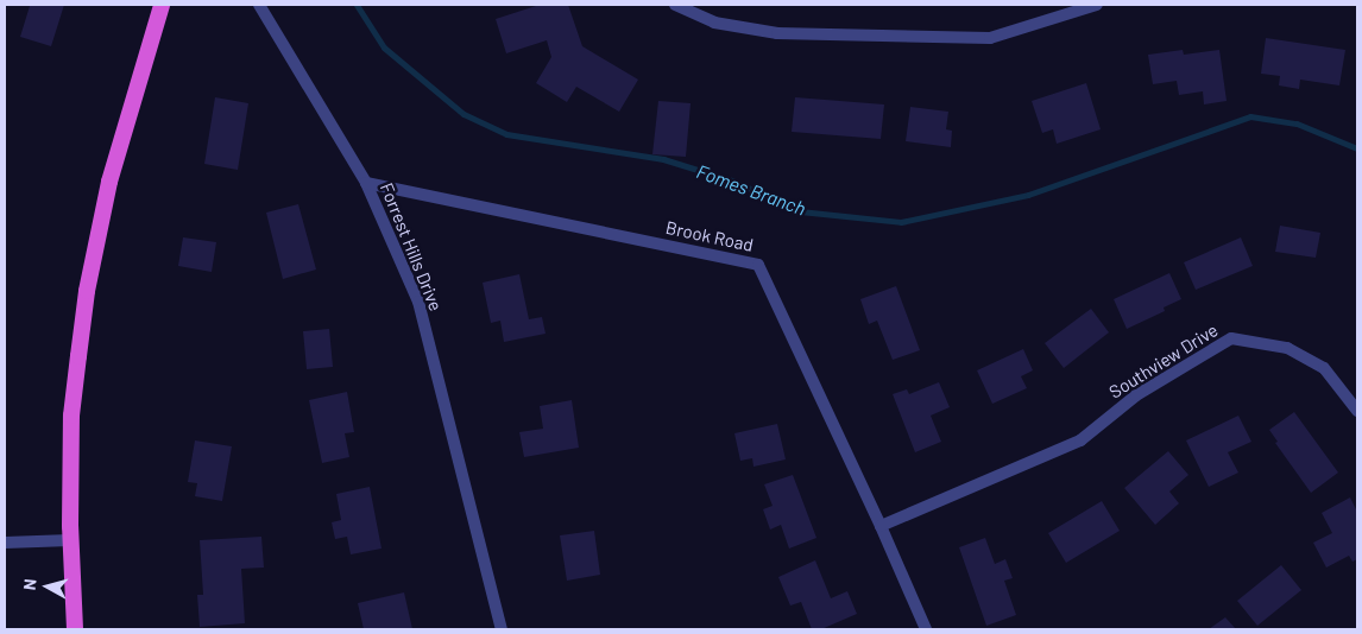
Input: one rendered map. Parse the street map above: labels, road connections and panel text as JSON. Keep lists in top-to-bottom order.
{
  "streets": {
    "street": ["Brook Road", "Forrest Hills Drive", "Southview Drive"]
  },
  "crossings": [
    ["Brook Road", "Forrest Hills Drive"],
    ["Brook Road", "Southview Drive"]
  ],
  "water": ["Fomes Branch"],
  "north": "left"
}
